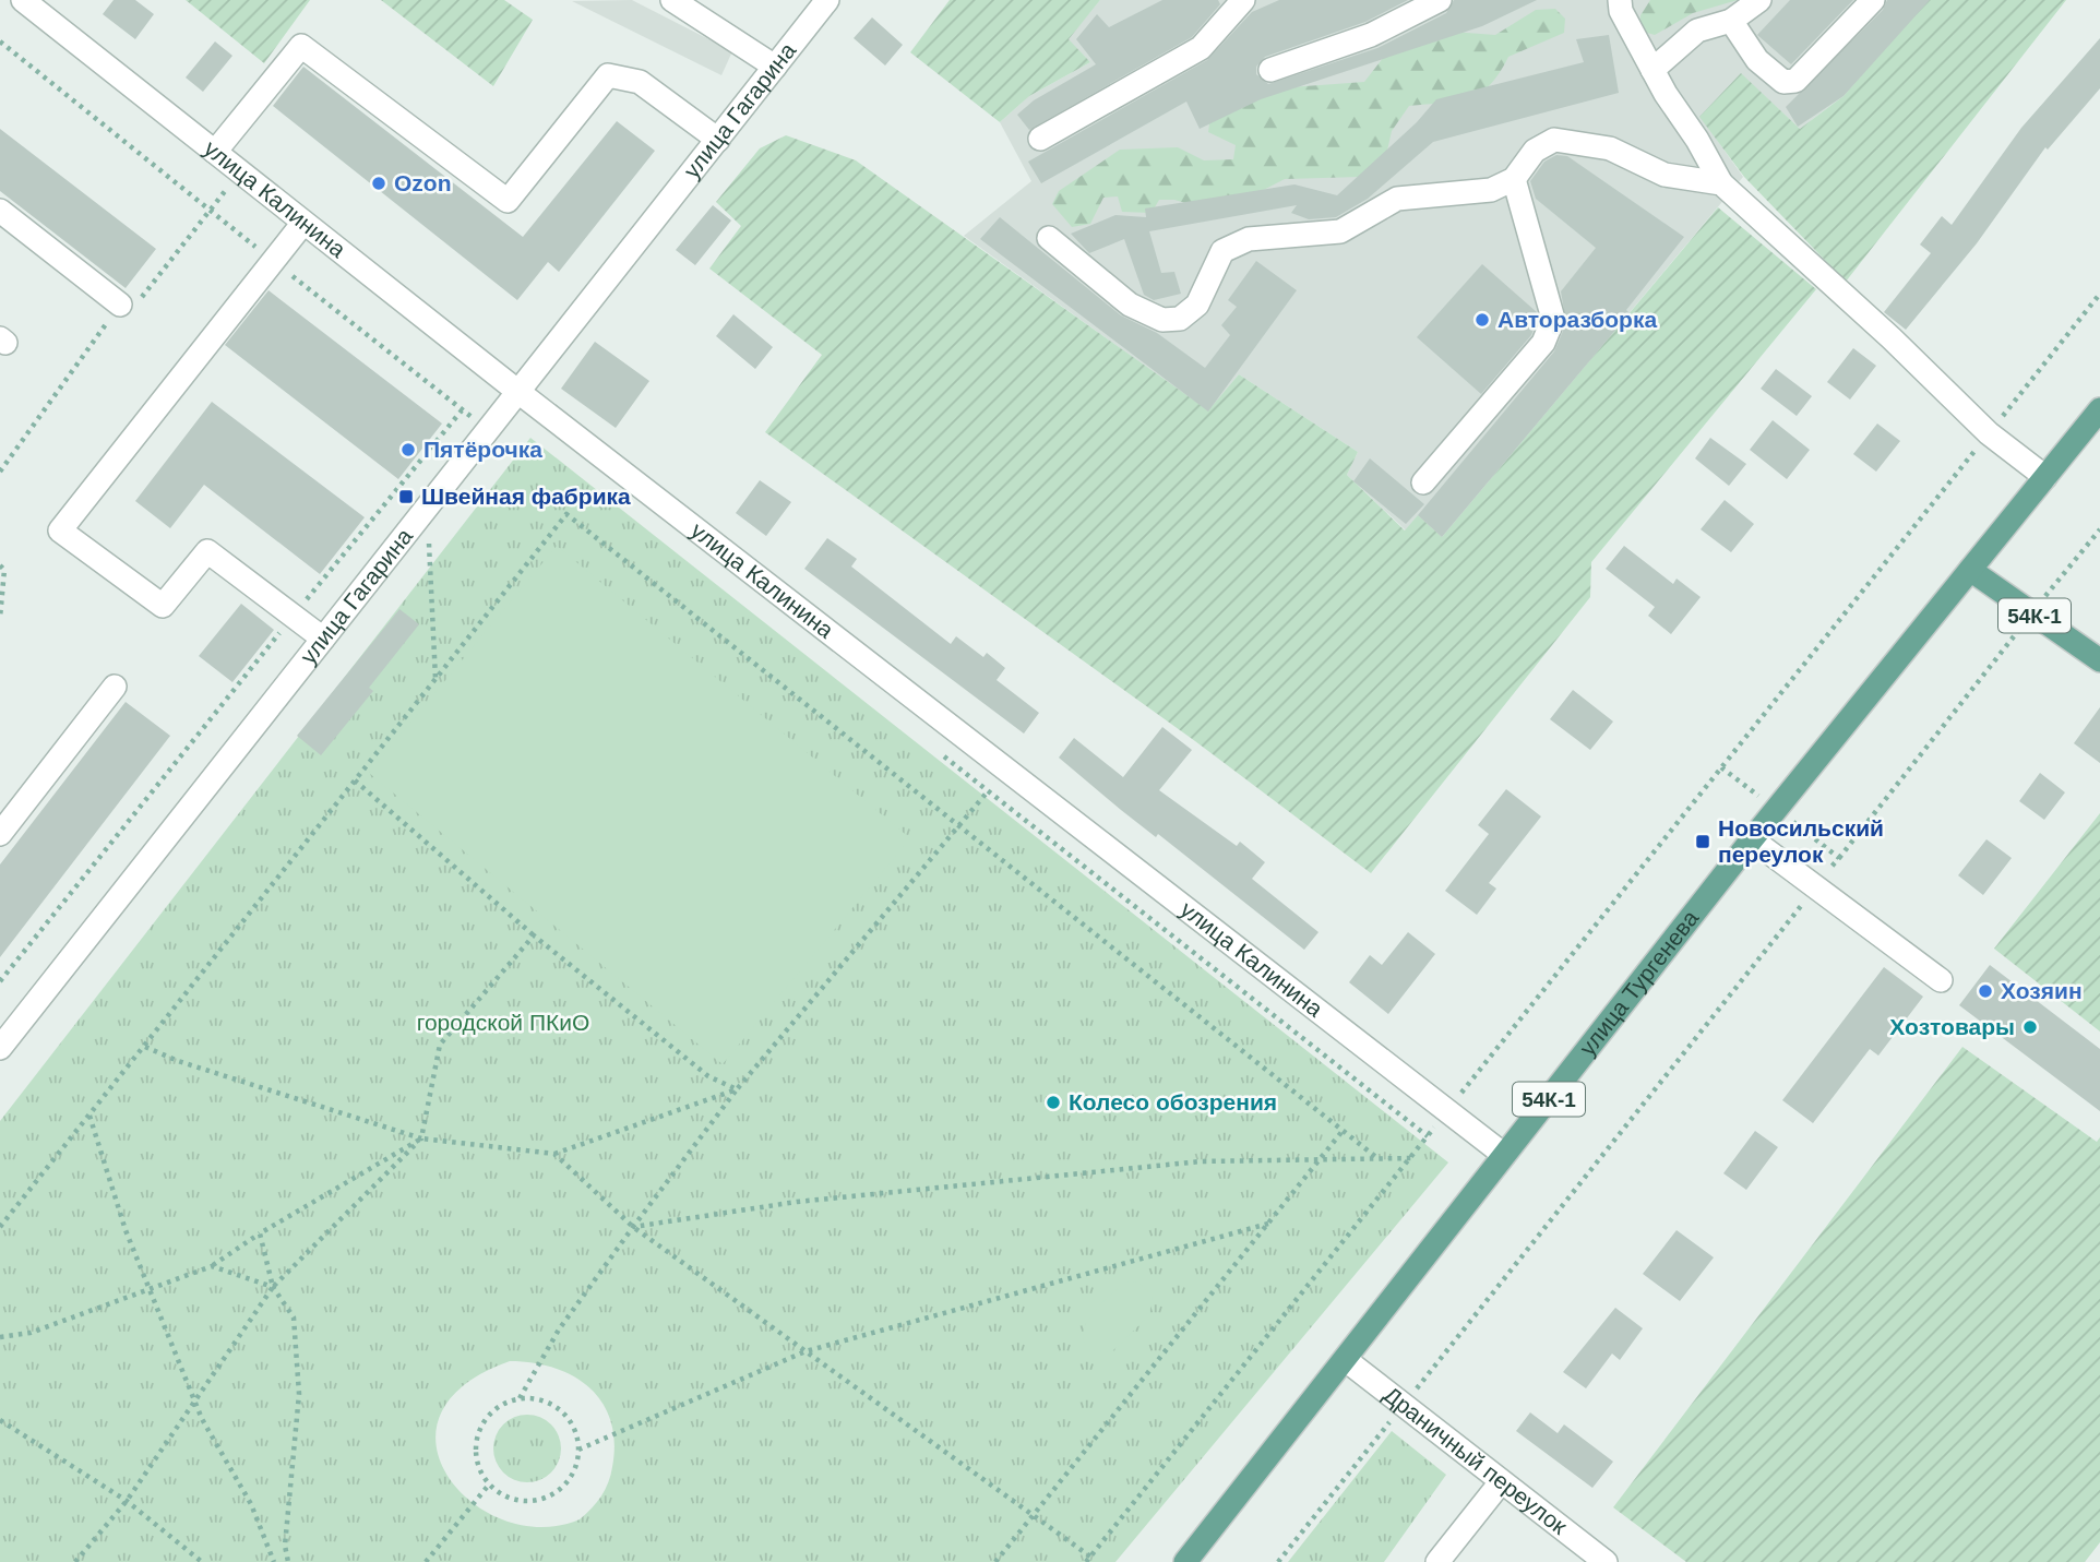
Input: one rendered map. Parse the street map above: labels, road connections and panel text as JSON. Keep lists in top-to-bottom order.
{
  "streets": {
    "main road": ["54К-1", "улица Тургенева"],
    "street": ["улица Гагарина", "улица Калинина", "Драничный переулок"]
  },
  "crossings": [
    ["улица Гагарина", "улица Калинина"],
    ["улица Калинина", "улица Тургенева"],
    ["54К-1", "улица Тургенева"],
    ["улица Тургенева", "Драничный переулок"]
  ],
  "parks": ["городской ПКиО"],
  "places": {
    "other": [
      "Ozon",
      "Авторазборка",
      "Пятёрочка",
      "Хозяин",
      "Хозтовары",
      "Колесо обозрения"
    ],
    "transit": ["Швейная фабрика", "Новосильский переулок"]
  }
}
